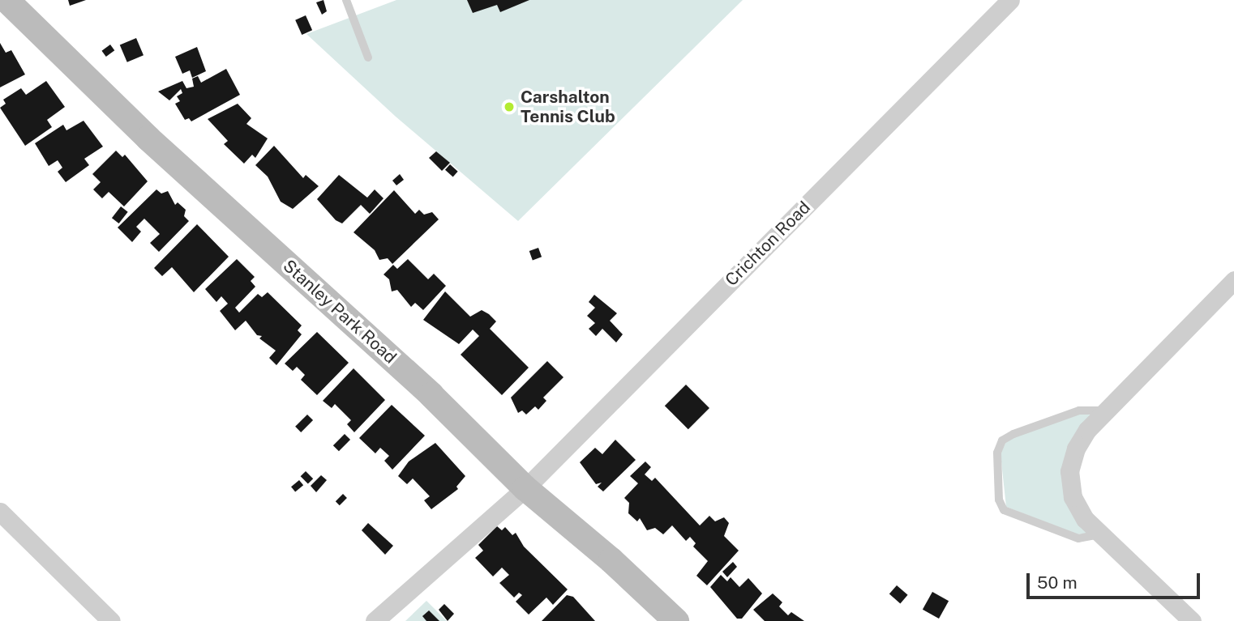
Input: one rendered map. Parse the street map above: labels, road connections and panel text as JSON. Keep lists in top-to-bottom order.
{
  "streets": {
    "street": ["Crichton Road", "Stanley Park Road"]
  },
  "crossings": [
    ["Crichton Road", "Stanley Park Road"]
  ],
  "places": ["Carshalton Tennis Club"],
  "scale_bar": "50 m"
}
